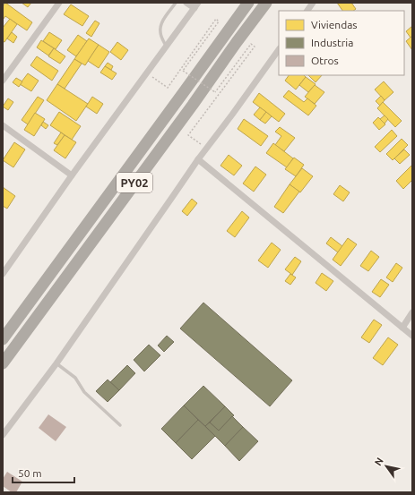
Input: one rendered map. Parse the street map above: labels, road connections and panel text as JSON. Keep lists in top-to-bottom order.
{
  "streets": {
    "highway": ["PY02"]
  },
  "legend": ["Viviendas", "Industria", "Otros"],
  "scale_bar": "50 m",
  "north": "top left"
}
